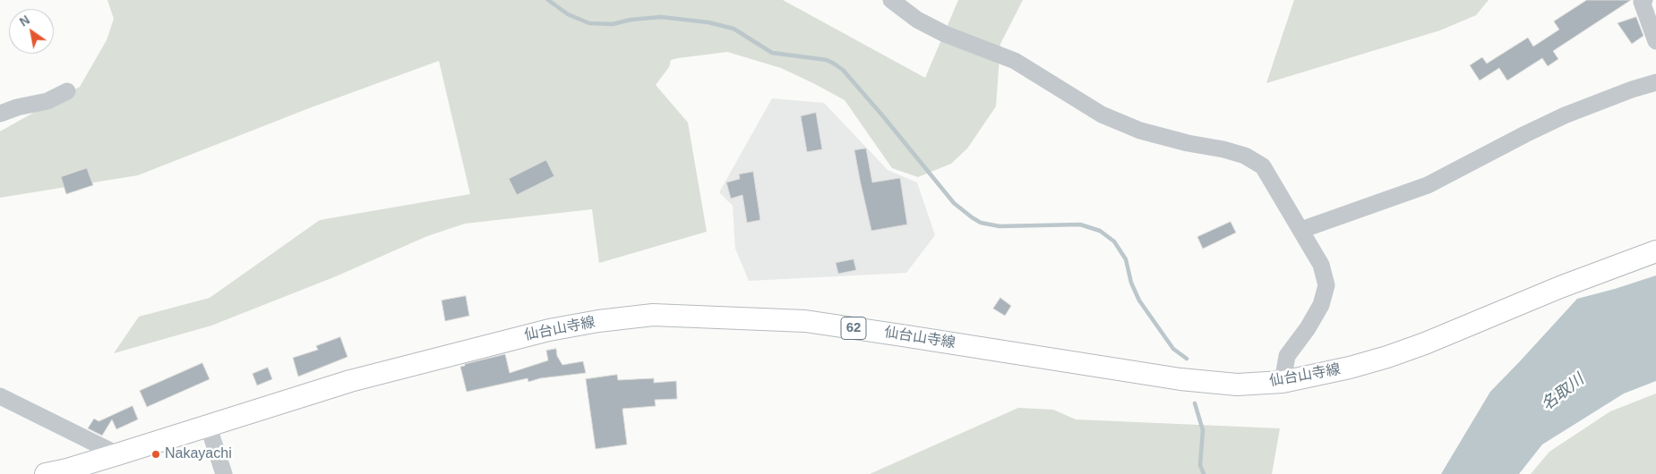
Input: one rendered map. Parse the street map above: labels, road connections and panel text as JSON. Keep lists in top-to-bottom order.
{
  "streets": {
    "main road": ["62", "仙台山寺線"]
  },
  "water": ["名取川"],
  "places": ["Nakayachi"],
  "north": "top left"
}
